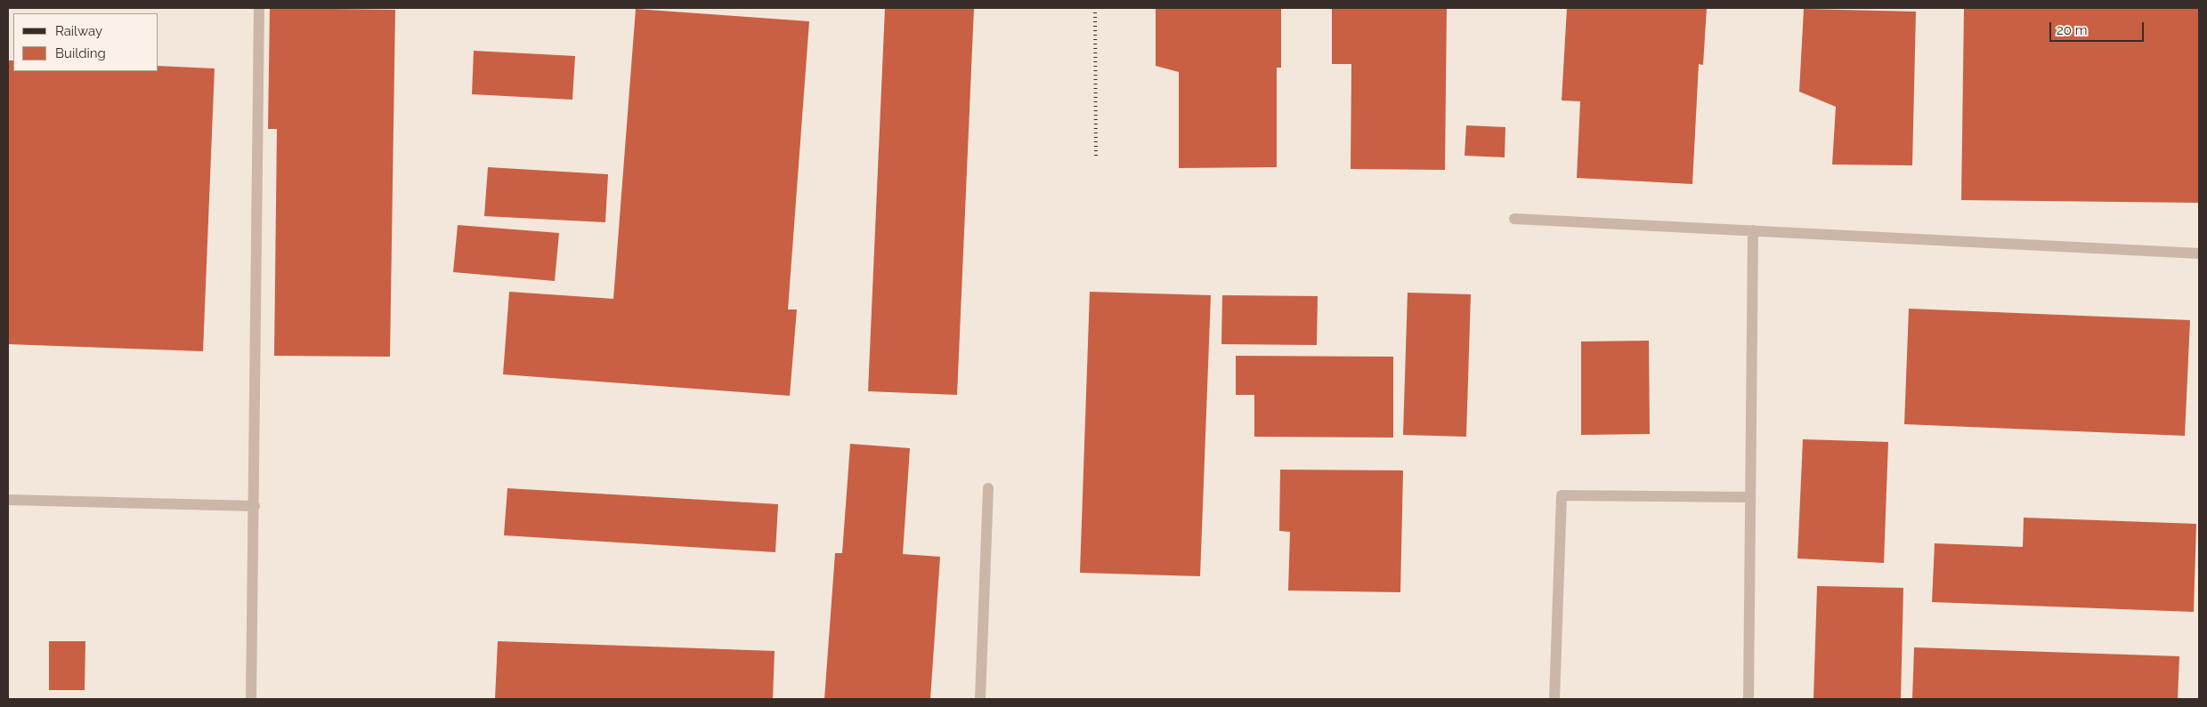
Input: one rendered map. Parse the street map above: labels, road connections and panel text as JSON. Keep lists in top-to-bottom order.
{
  "legend": ["Railway", "Building"],
  "scale_bar": "20 m"
}
